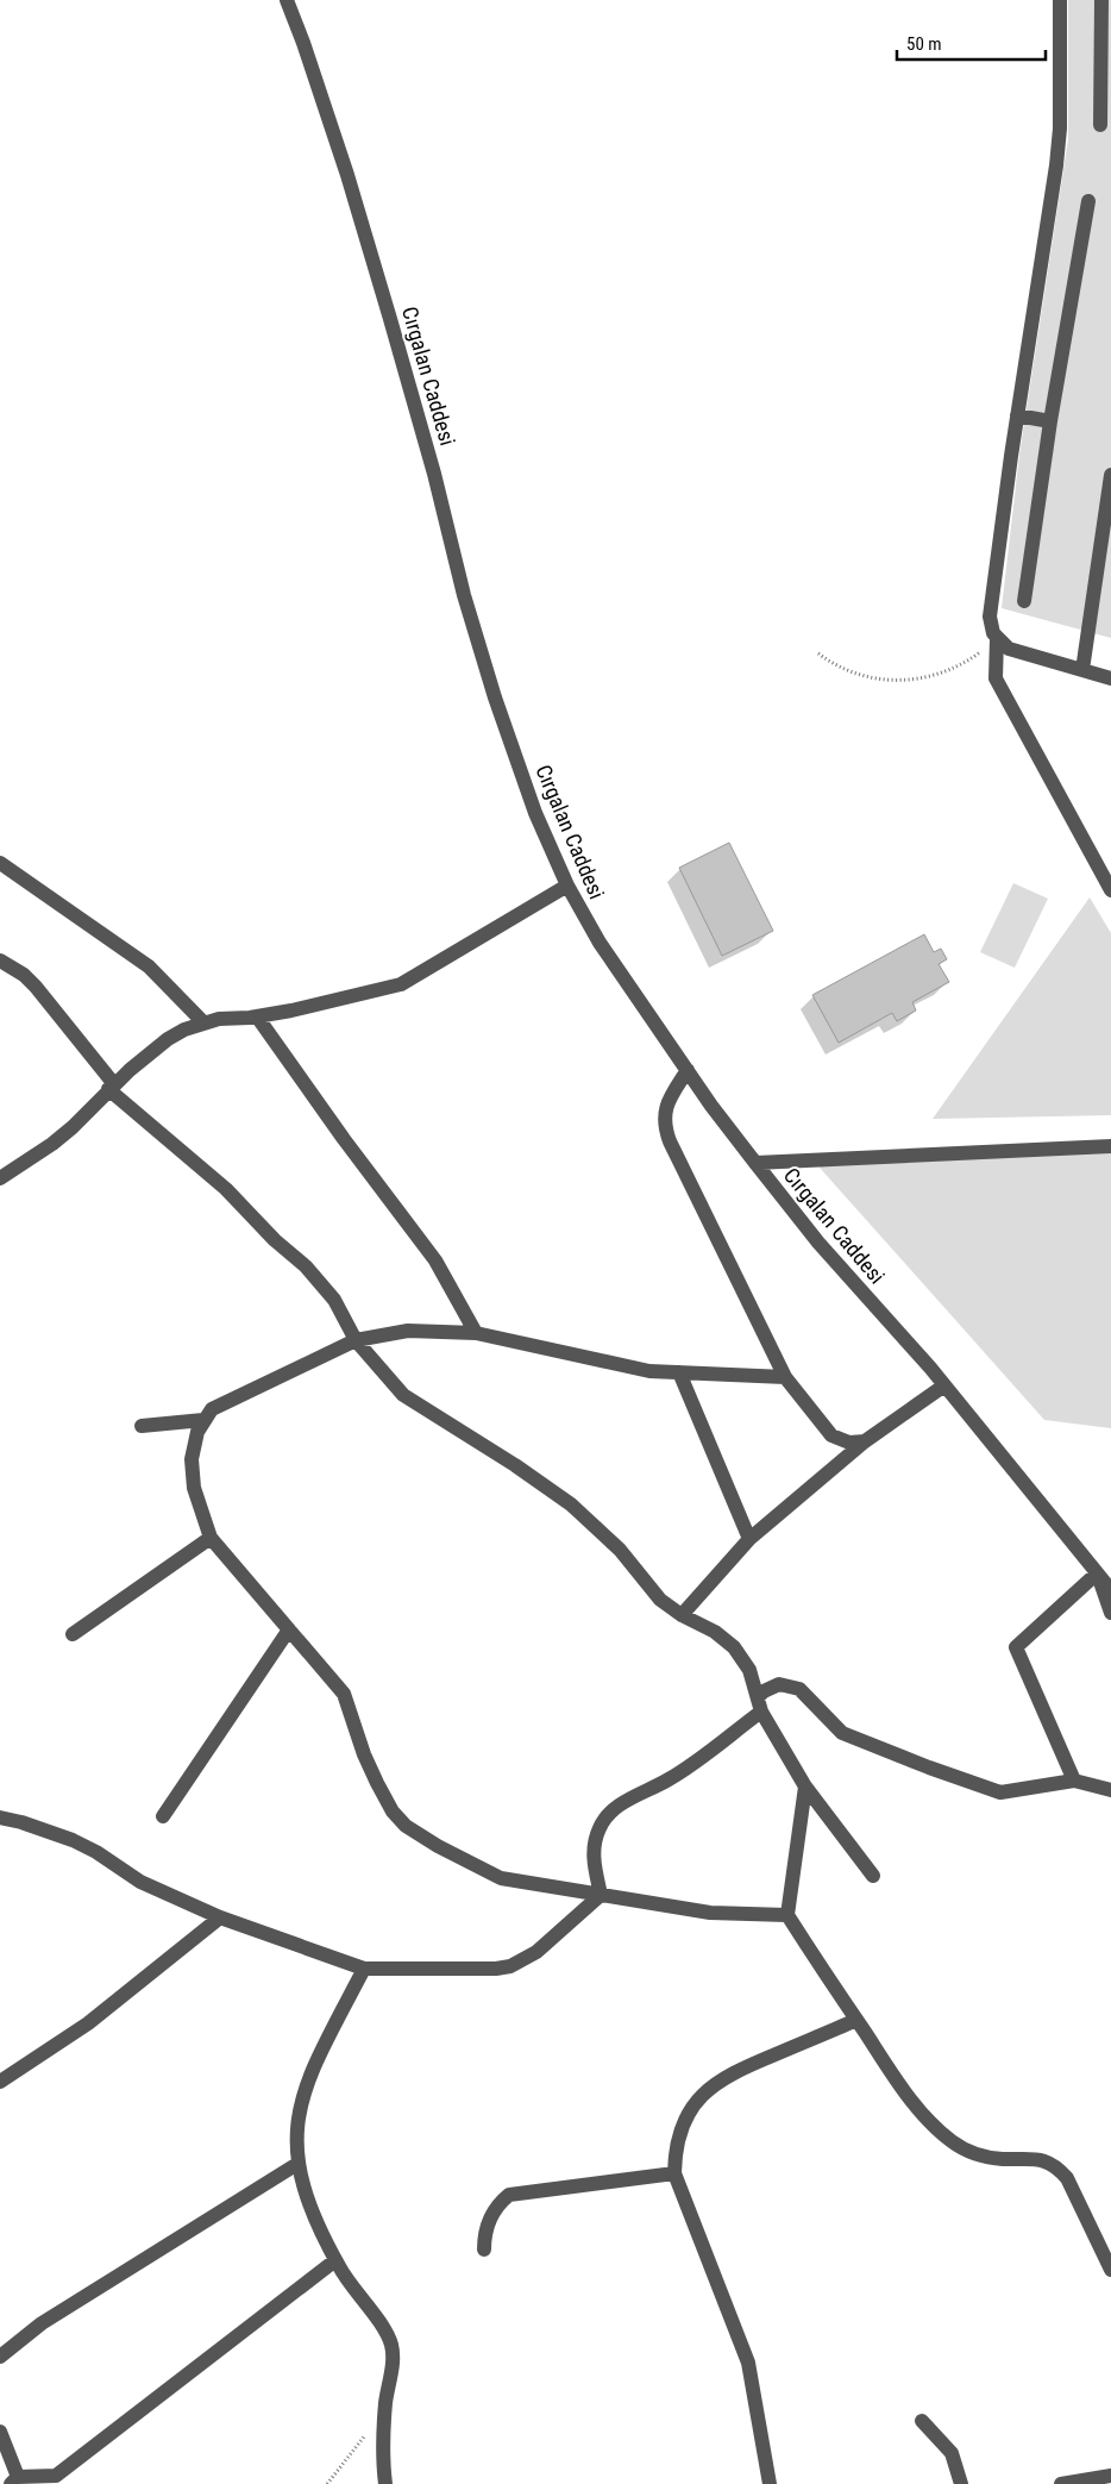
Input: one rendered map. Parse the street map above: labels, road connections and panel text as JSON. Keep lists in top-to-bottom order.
{
  "streets": {
    "street": ["Cırgalan Caddesi"]
  },
  "scale_bar": "50 m"
}
